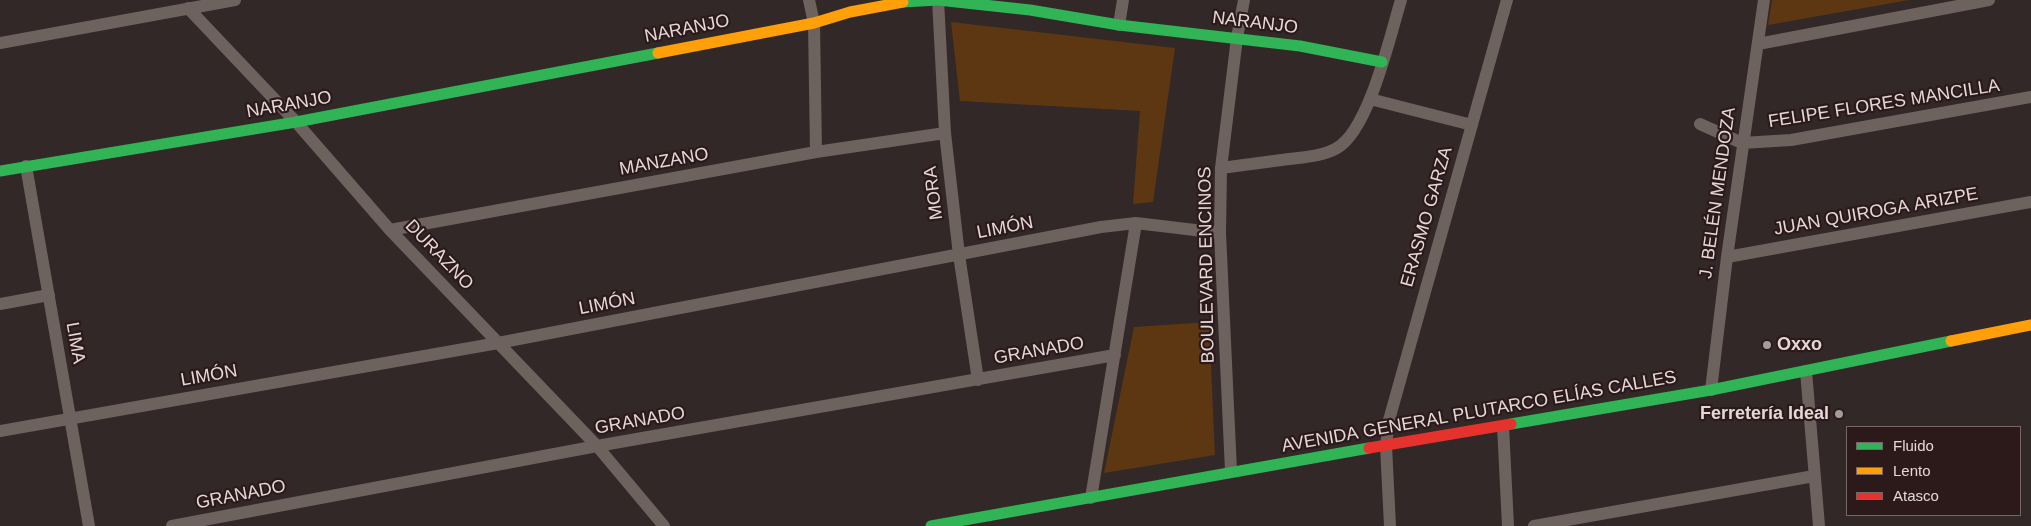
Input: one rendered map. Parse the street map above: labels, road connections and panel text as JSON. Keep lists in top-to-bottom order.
{
  "streets": {
    "street": [
      "NARANJO",
      "FELIPE FLORES MANCILLA",
      "MANZANO",
      "MORA",
      "J. BELÉN MENDOZA",
      "JUAN QUIROGA ARIZPE",
      "ERASMO GARZA",
      "LIMÓN",
      "DURAZNO",
      "BOULEVARD ENCINOS",
      "LIMA",
      "GRANADO",
      "AVENIDA GENERAL PLUTARCO ELÍAS CALLES"
    ]
  },
  "crossings": [
    ["NARANJO", "MORA"],
    ["NARANJO", "DURAZNO"],
    ["NARANJO", "BOULEVARD ENCINOS"],
    ["NARANJO", "LIMA"],
    ["FELIPE FLORES MANCILLA", "J. BELÉN MENDOZA"],
    ["MANZANO", "MORA"],
    ["MANZANO", "DURAZNO"],
    ["MORA", "LIMÓN"],
    ["MORA", "GRANADO"],
    ["J. BELÉN MENDOZA", "JUAN QUIROGA ARIZPE"],
    ["J. BELÉN MENDOZA", "AVENIDA GENERAL PLUTARCO ELÍAS CALLES"],
    ["ERASMO GARZA", "AVENIDA GENERAL PLUTARCO ELÍAS CALLES"],
    ["LIMÓN", "DURAZNO"],
    ["LIMÓN", "BOULEVARD ENCINOS"],
    ["LIMÓN", "LIMA"],
    ["DURAZNO", "GRANADO"],
    ["BOULEVARD ENCINOS", "AVENIDA GENERAL PLUTARCO ELÍAS CALLES"]
  ],
  "places": ["Oxxo", "Ferretería Ideal"],
  "legend": ["Fluido", "Lento", "Atasco"]
}
